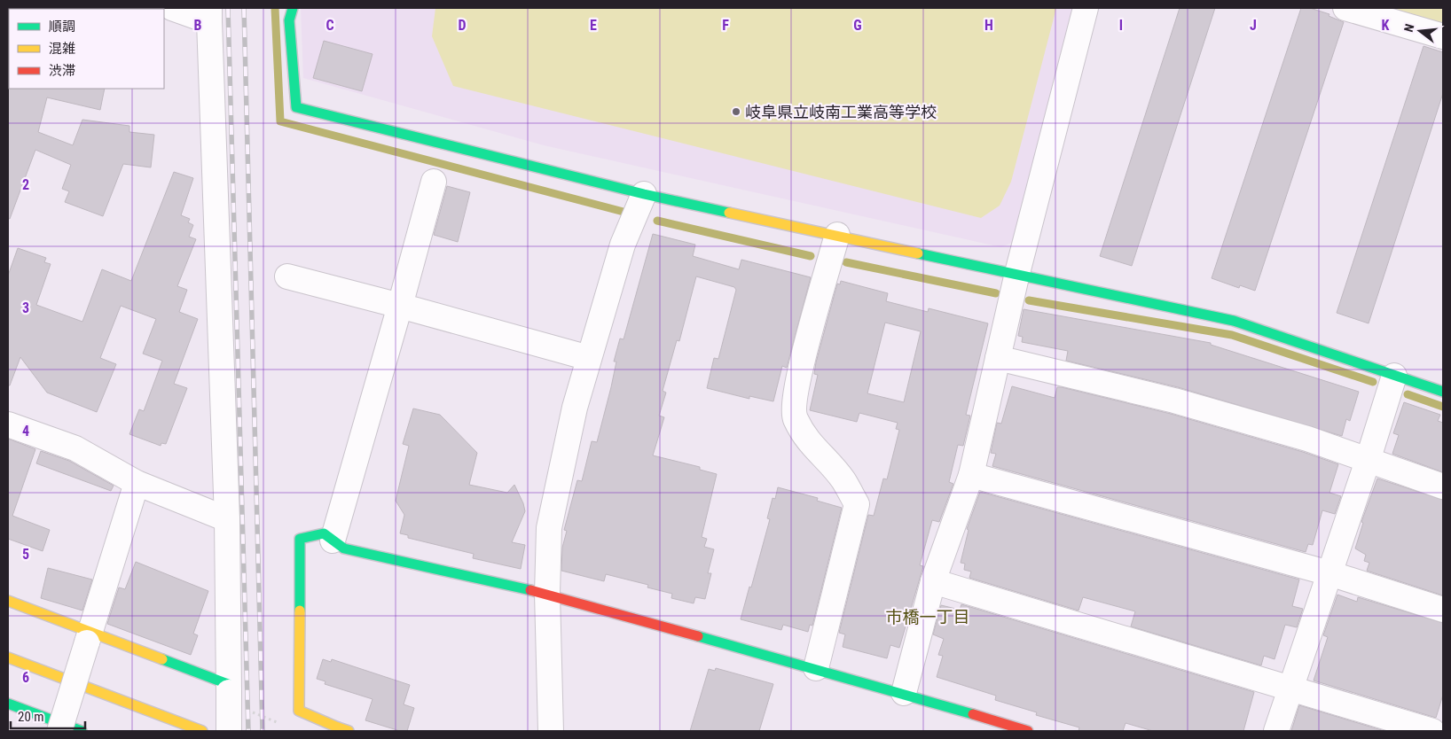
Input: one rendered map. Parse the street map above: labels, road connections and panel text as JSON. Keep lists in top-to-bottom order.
{
  "districts": ["市橋一丁目"],
  "places": ["岐阜県立岐南工業高等学校"],
  "legend": ["順調", "混雑", "渋滞"],
  "scale_bar": "20 m",
  "north": "left",
  "grid": {
    "columns": [
      "B",
      "C",
      "D",
      "E",
      "F",
      "G",
      "H",
      "I",
      "J",
      "K"
    ],
    "rows": [
      "2",
      "3",
      "4",
      "5",
      "6"
    ]
  }
}
